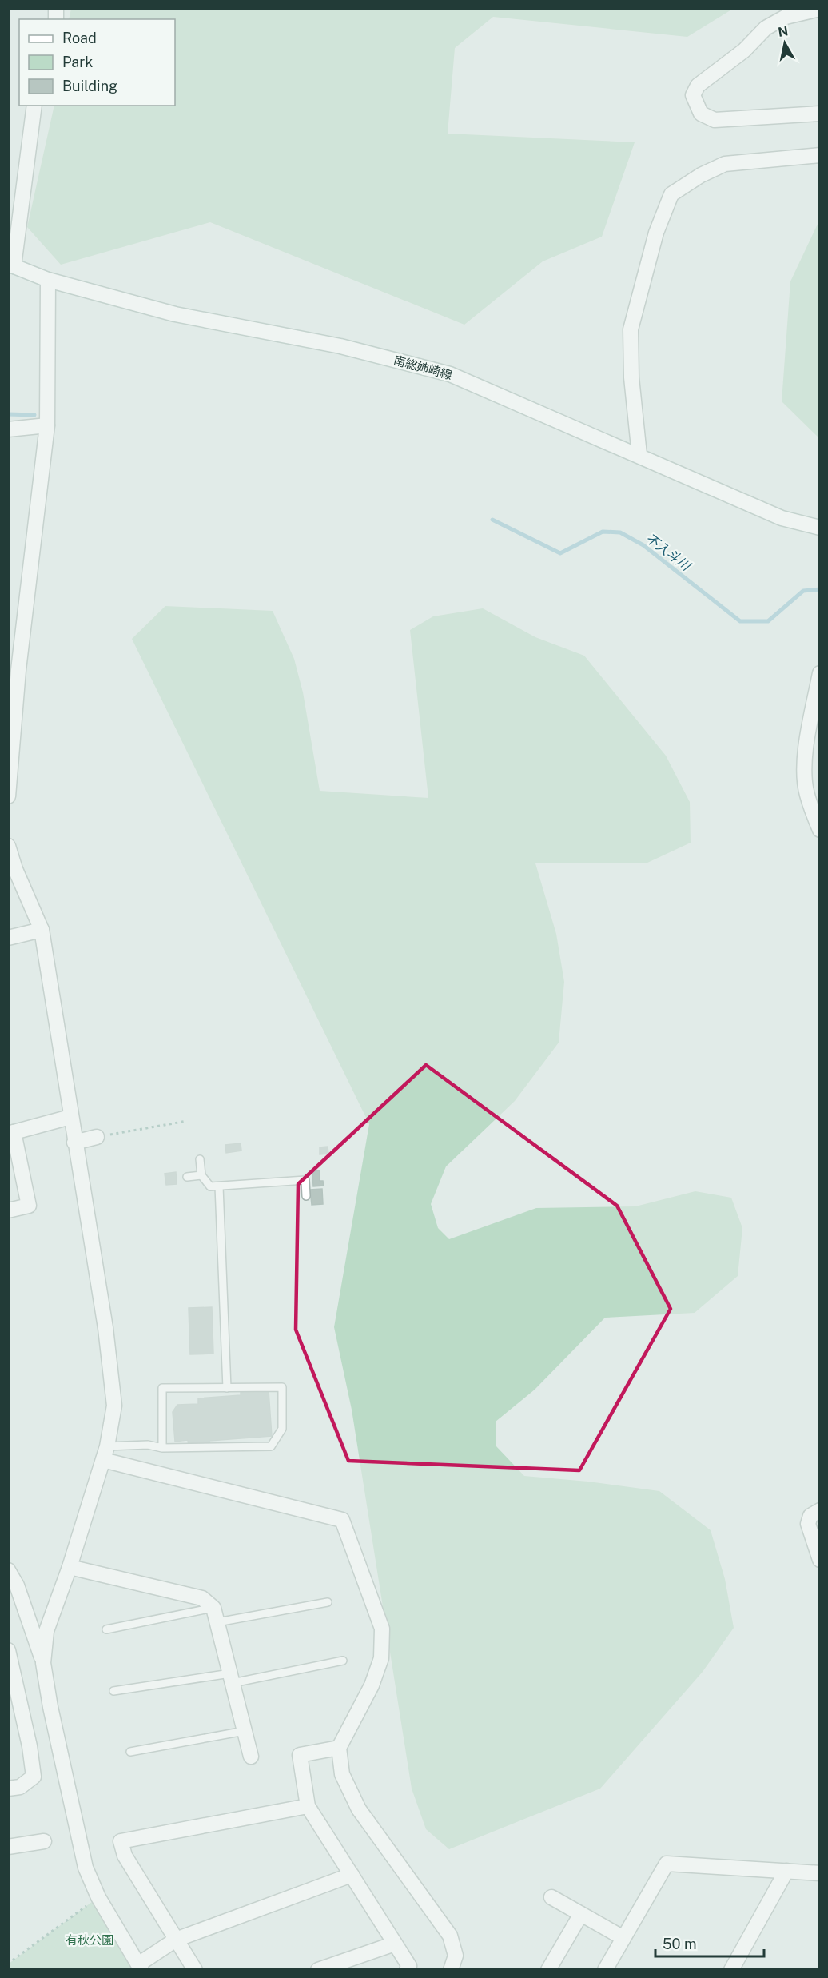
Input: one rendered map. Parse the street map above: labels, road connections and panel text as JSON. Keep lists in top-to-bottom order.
{
  "streets": {
    "street": ["南総姉崎線"]
  },
  "water": ["不入斗川"],
  "parks": ["有秋公園"],
  "legend": ["Road", "Park", "Building"],
  "scale_bar": "50 m",
  "north": "top"
}
